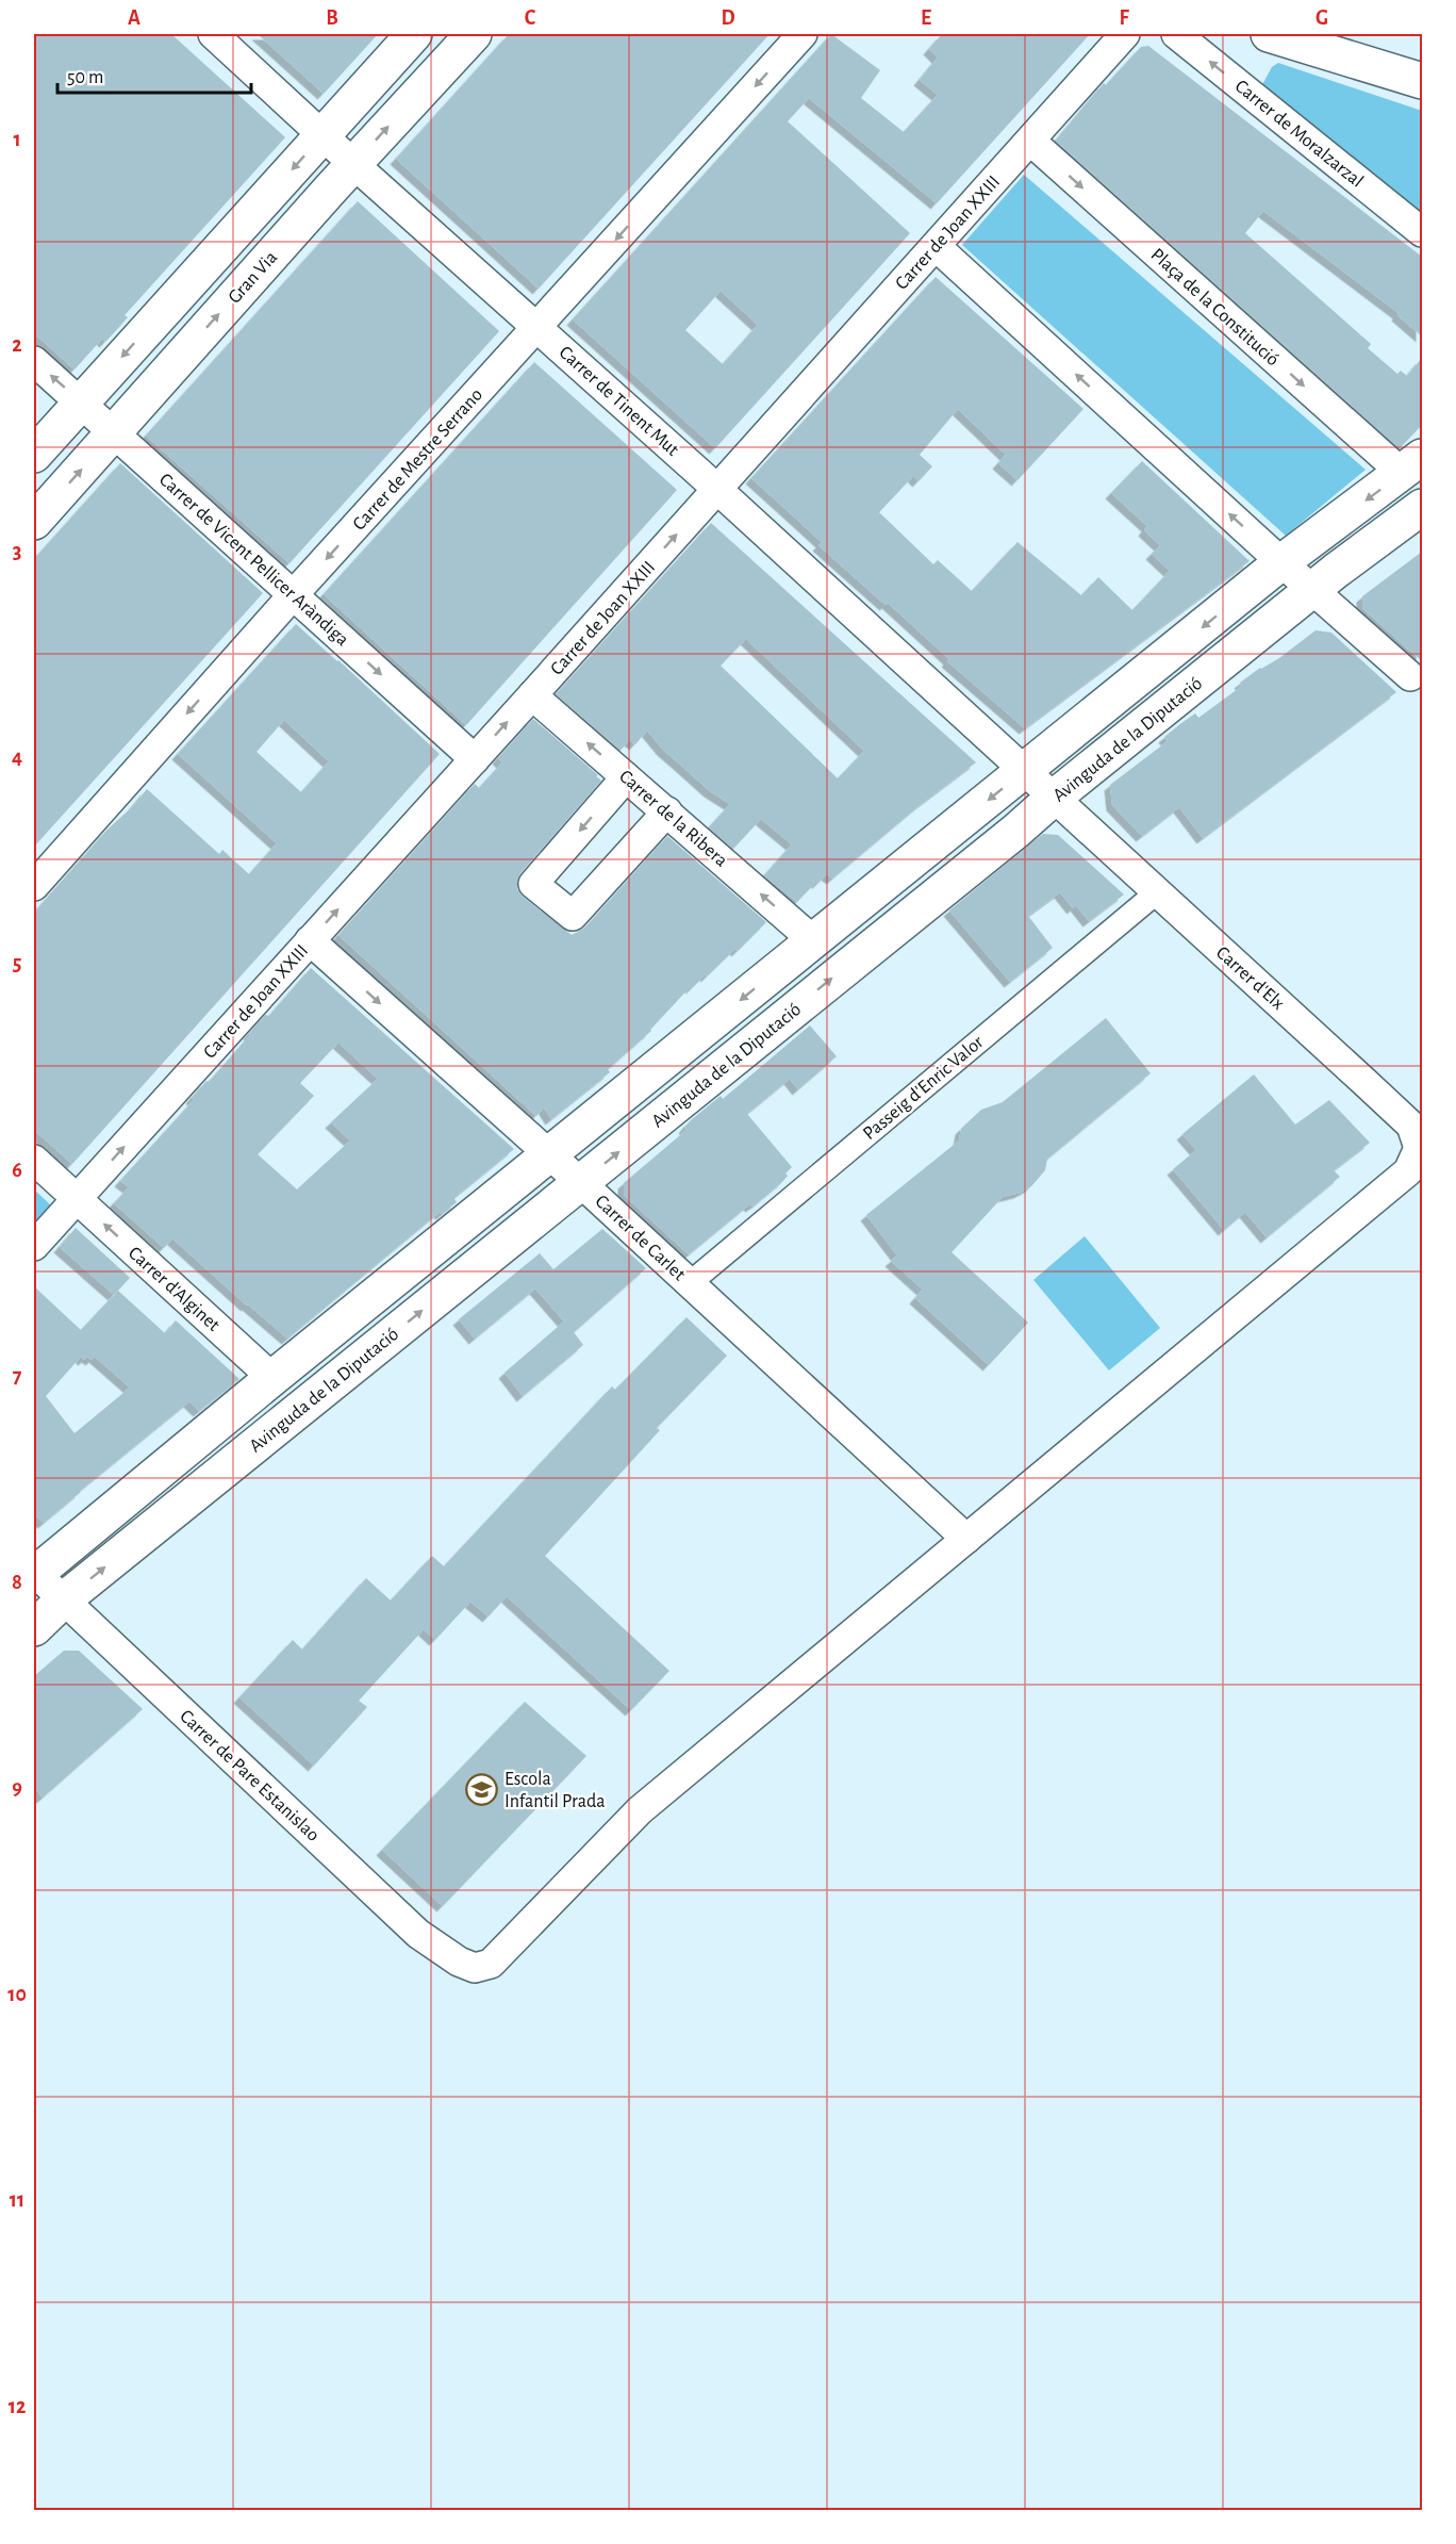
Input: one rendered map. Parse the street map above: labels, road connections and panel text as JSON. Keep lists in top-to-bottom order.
{
  "streets": {
    "street": [
      "Carrer de Moralzarzal",
      "Carrer de Joan XXIII",
      "Gran Via",
      "Plaça de la Constitució",
      "Carrer de Tinent Mut",
      "Carrer de Mestre Serrano",
      "Carrer de Vicent Pellicer Aràndiga",
      "Avinguda de la Diputació",
      "Carrer de la Ribera",
      "Carrer d'Elx",
      "Passeig d'Enric Valor",
      "Carrer de Carlet",
      "Carrer d'Alginet",
      "Carrer de Pare Estanislao"
    ]
  },
  "crossings": [
    ["Carrer de Joan XXIII", "Plaça de la Constitució"],
    ["Carrer de Joan XXIII", "Carrer de Tinent Mut"],
    ["Carrer de Joan XXIII", "Carrer de Vicent Pellicer Aràndiga"],
    ["Carrer de Joan XXIII", "Carrer de la Ribera"],
    ["Carrer de Joan XXIII", "Carrer de Carlet"],
    ["Carrer de Joan XXIII", "Carrer d'Alginet"],
    ["Gran Via", "Carrer de Tinent Mut"],
    ["Gran Via", "Carrer de Vicent Pellicer Aràndiga"],
    ["Plaça de la Constitució", "Avinguda de la Diputació"],
    ["Carrer de Tinent Mut", "Carrer de Mestre Serrano"],
    ["Carrer de Tinent Mut", "Avinguda de la Diputació"],
    ["Carrer de Tinent Mut", "Carrer d'Elx"],
    ["Carrer de Mestre Serrano", "Carrer de Vicent Pellicer Aràndiga"],
    ["Avinguda de la Diputació", "Carrer de la Ribera"],
    ["Avinguda de la Diputació", "Carrer d'Elx"],
    ["Avinguda de la Diputació", "Carrer de Carlet"],
    ["Avinguda de la Diputació", "Carrer d'Alginet"],
    ["Avinguda de la Diputació", "Carrer de Pare Estanislao"],
    ["Carrer d'Elx", "Passeig d'Enric Valor"],
    ["Carrer d'Elx", "Carrer de Carlet"],
    ["Carrer d'Elx", "Carrer de Pare Estanislao"],
    ["Passeig d'Enric Valor", "Carrer de Carlet"],
    ["Carrer de Carlet", "Carrer de Pare Estanislao"]
  ],
  "one_way": [
    "Carrer de Joan XXIII",
    "Carrer de Mestre Serrano",
    "Carrer de la Ribera",
    "Carrer de Carlet",
    "Carrer d'Alginet"
  ],
  "places": {
    "school or university": ["Escola Infantil Prada"]
  },
  "scale_bar": "50 m",
  "grid": {
    "columns": [
      "A",
      "B",
      "C",
      "D",
      "E",
      "F",
      "G"
    ],
    "rows": [
      "1",
      "2",
      "3",
      "4",
      "5",
      "6",
      "7",
      "8",
      "9",
      "10",
      "11",
      "12"
    ]
  }
}
